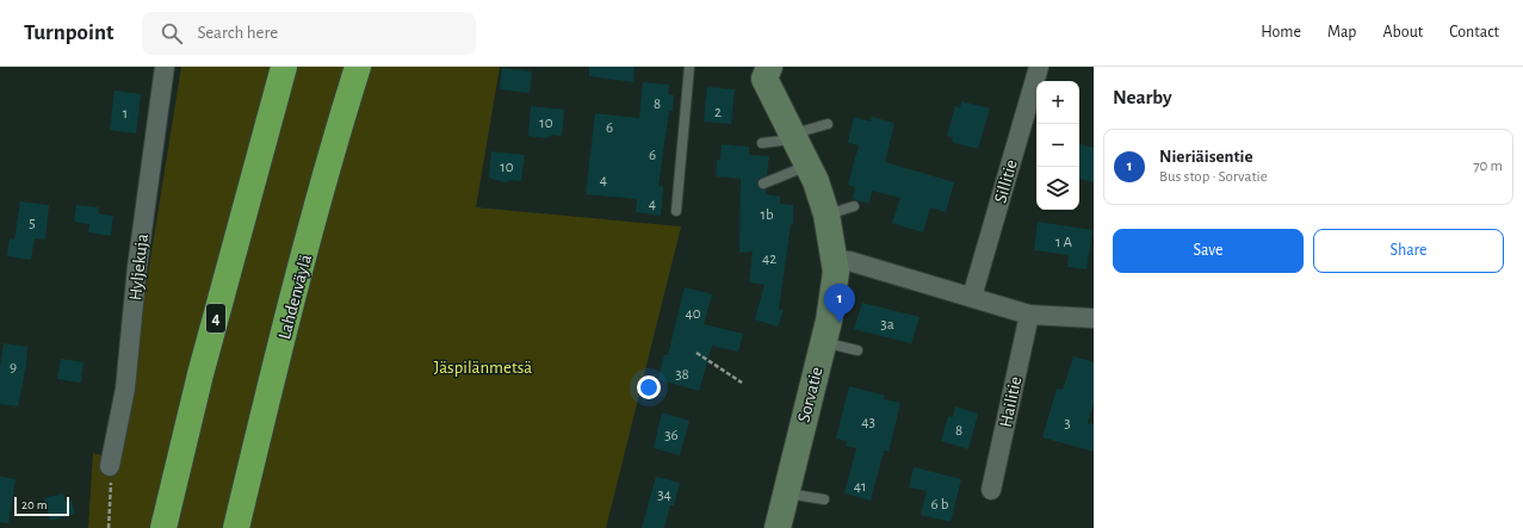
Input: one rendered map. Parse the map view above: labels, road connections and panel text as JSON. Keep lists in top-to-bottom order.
{
  "streets": {
    "highway": ["Lahdenväylä", "4"],
    "street": [
      "Sillitie",
      "Hyljekuja",
      "Sorvatie",
      "Hailitie"
    ]
  },
  "parks": ["Jäspilänmetsä"],
  "house_numbers": [
    "8",
    "2",
    "1",
    "10",
    "6",
    "6",
    "10",
    "4",
    "4",
    "1b",
    "5",
    "1 A",
    "42",
    "40",
    "3a",
    "9",
    "38",
    "43",
    "3",
    "8",
    "36",
    "41",
    "34",
    "6 b"
  ],
  "scale_bar": "20 m",
  "page": {
    "header": "Turnpoint",
    "search": "Search here",
    "nav": [
      "Home",
      "Map",
      "About",
      "Contact"
    ],
    "heading": "Nearby",
    "map_buttons": ["+", "−"],
    "list": [
      {
        "mark": "1",
        "name": "Nieriäisentie",
        "note": "Bus stop · Sorvatie",
        "value": "70 m"
      }
    ],
    "buttons": ["Save", "Share"],
    "pins": "1",
    "scale": "20 m"
  }
}
